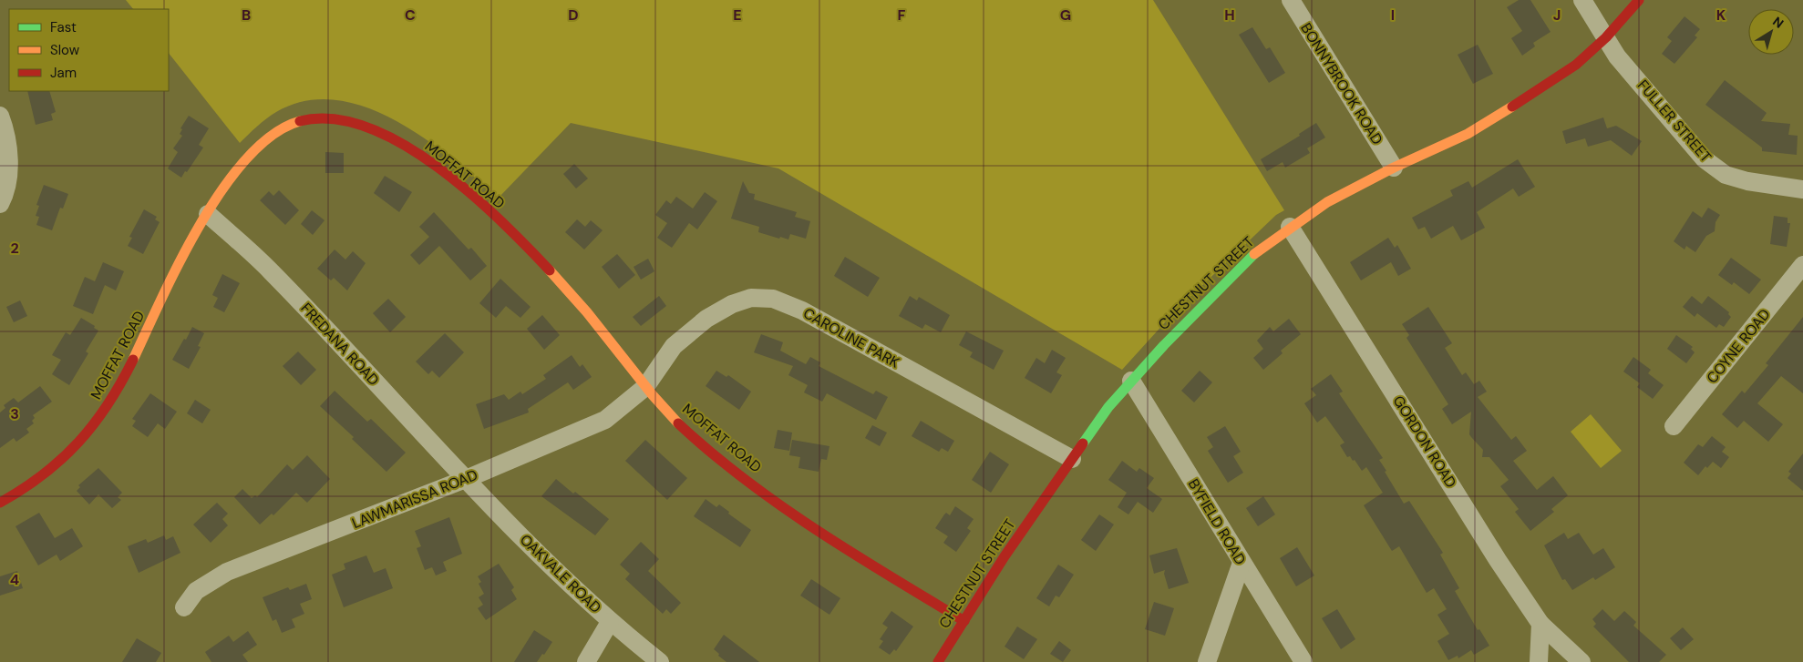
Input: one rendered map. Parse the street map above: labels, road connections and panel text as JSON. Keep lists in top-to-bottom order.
{
  "streets": {
    "street": [
      "BONNYBROOK ROAD",
      "FULLER STREET",
      "MOFFAT ROAD",
      "CHESTNUT STREET",
      "CAROLINE PARK",
      "FREDANA ROAD",
      "COYNE ROAD",
      "GORDON ROAD",
      "LAWMARISSA ROAD",
      "BYFIELD ROAD",
      "OAKVALE ROAD"
    ]
  },
  "crossings": [
    ["BONNYBROOK ROAD", "CHESTNUT STREET"],
    ["FULLER STREET", "CHESTNUT STREET"],
    ["MOFFAT ROAD", "CHESTNUT STREET"],
    ["MOFFAT ROAD", "CAROLINE PARK"],
    ["MOFFAT ROAD", "FREDANA ROAD"],
    ["MOFFAT ROAD", "LAWMARISSA ROAD"],
    ["CHESTNUT STREET", "CAROLINE PARK"],
    ["CHESTNUT STREET", "GORDON ROAD"],
    ["CHESTNUT STREET", "BYFIELD ROAD"],
    ["CAROLINE PARK", "LAWMARISSA ROAD"],
    ["FREDANA ROAD", "LAWMARISSA ROAD"],
    ["FREDANA ROAD", "OAKVALE ROAD"],
    ["LAWMARISSA ROAD", "OAKVALE ROAD"]
  ],
  "legend": ["Fast", "Slow", "Jam"],
  "north": "top right",
  "grid": {
    "columns": [
      "B",
      "C",
      "D",
      "E",
      "F",
      "G",
      "H",
      "I",
      "J",
      "K"
    ],
    "rows": ["2", "3", "4"]
  }
}
